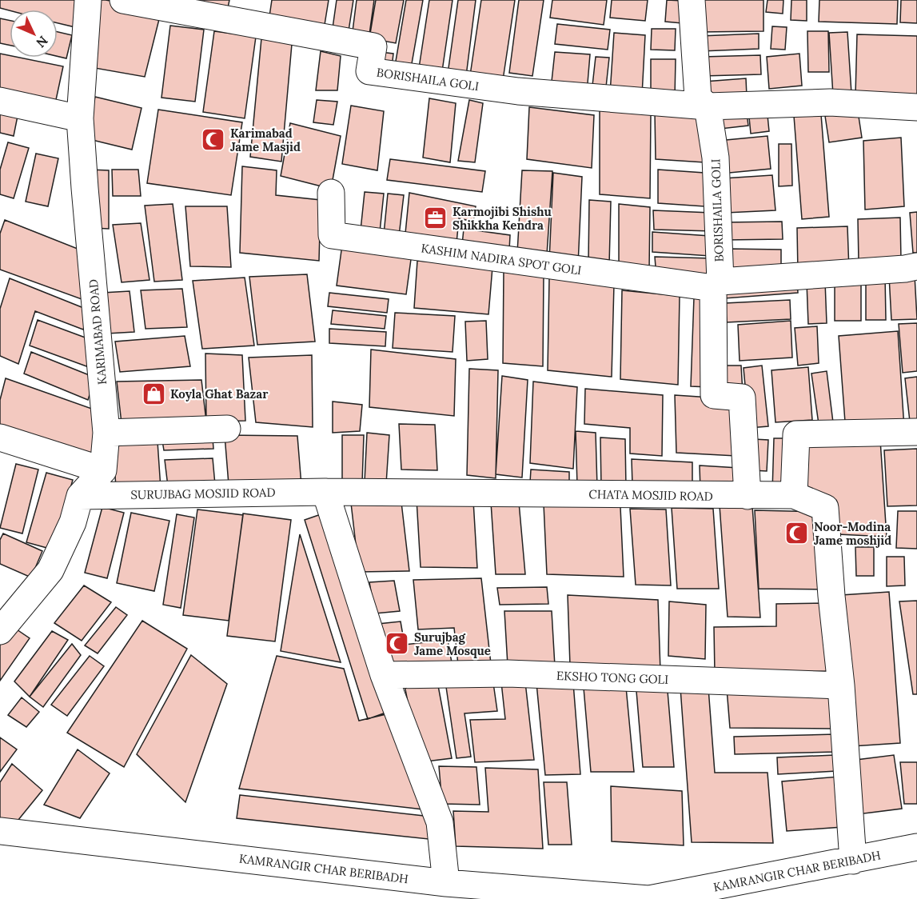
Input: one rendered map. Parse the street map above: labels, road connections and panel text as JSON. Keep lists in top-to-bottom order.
{
  "streets": {
    "street": [
      "BORISHAILA GOLI",
      "KASHIM NADIRA SPOT GOLI",
      "KARIMABAD ROAD",
      "SURUJBAG MOSJID ROAD",
      "CHATA MOSJID ROAD",
      "EKSHO TONG GOLI",
      "KAMRANGIR CHAR BERIBADH"
    ]
  },
  "crossings": [
    ["BORISHAILA GOLI", "KASHIM NADIRA SPOT GOLI"],
    ["BORISHAILA GOLI", "CHATA MOSJID ROAD"],
    ["SURUJBAG MOSJID ROAD", "CHATA MOSJID ROAD"]
  ],
  "places": {
    "mosque": ["Karimabad Jame Masjid", "Noor-Modina Jame moshjid", "Surujbag Jame Mosque"],
    "office": ["Karmojibi Shishu Shikkha Kendra"],
    "shop": ["Koyla Ghat Bazar"]
  },
  "north": "bottom right"
}
